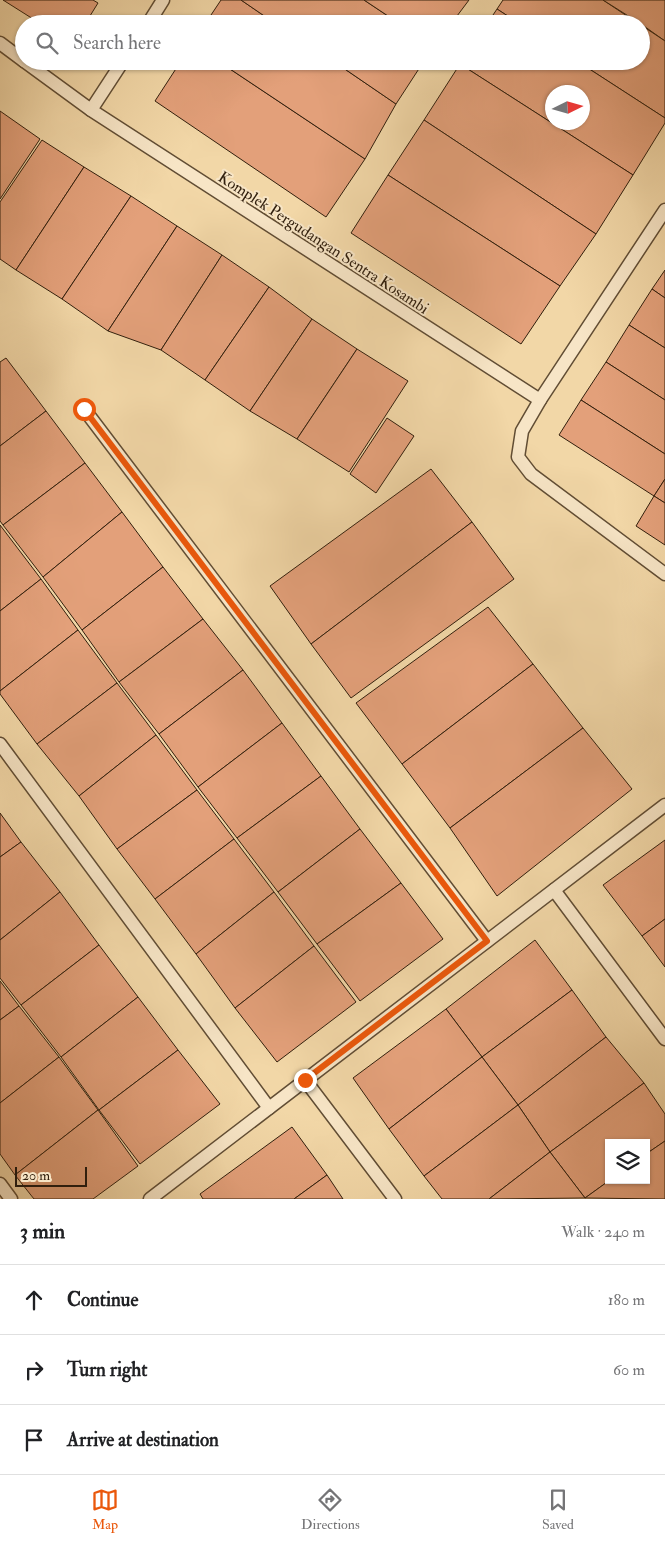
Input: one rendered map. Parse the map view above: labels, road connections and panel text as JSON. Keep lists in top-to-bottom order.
{
  "streets": {
    "lane": ["Komplek Pergudangan Sentra Kosambi"]
  },
  "scale_bar": "20 m",
  "north": "right",
  "page": {
    "search": "Search here",
    "scale": "20 m",
    "heading": ["3 min", "Walk · 240 m"],
    "list": [
      ["Continue", "180 m"],
      ["Turn right", "60 m"],
      "Arrive at destination"
    ],
    "nav": ["Map", "Directions", "Saved"]
  }
}
